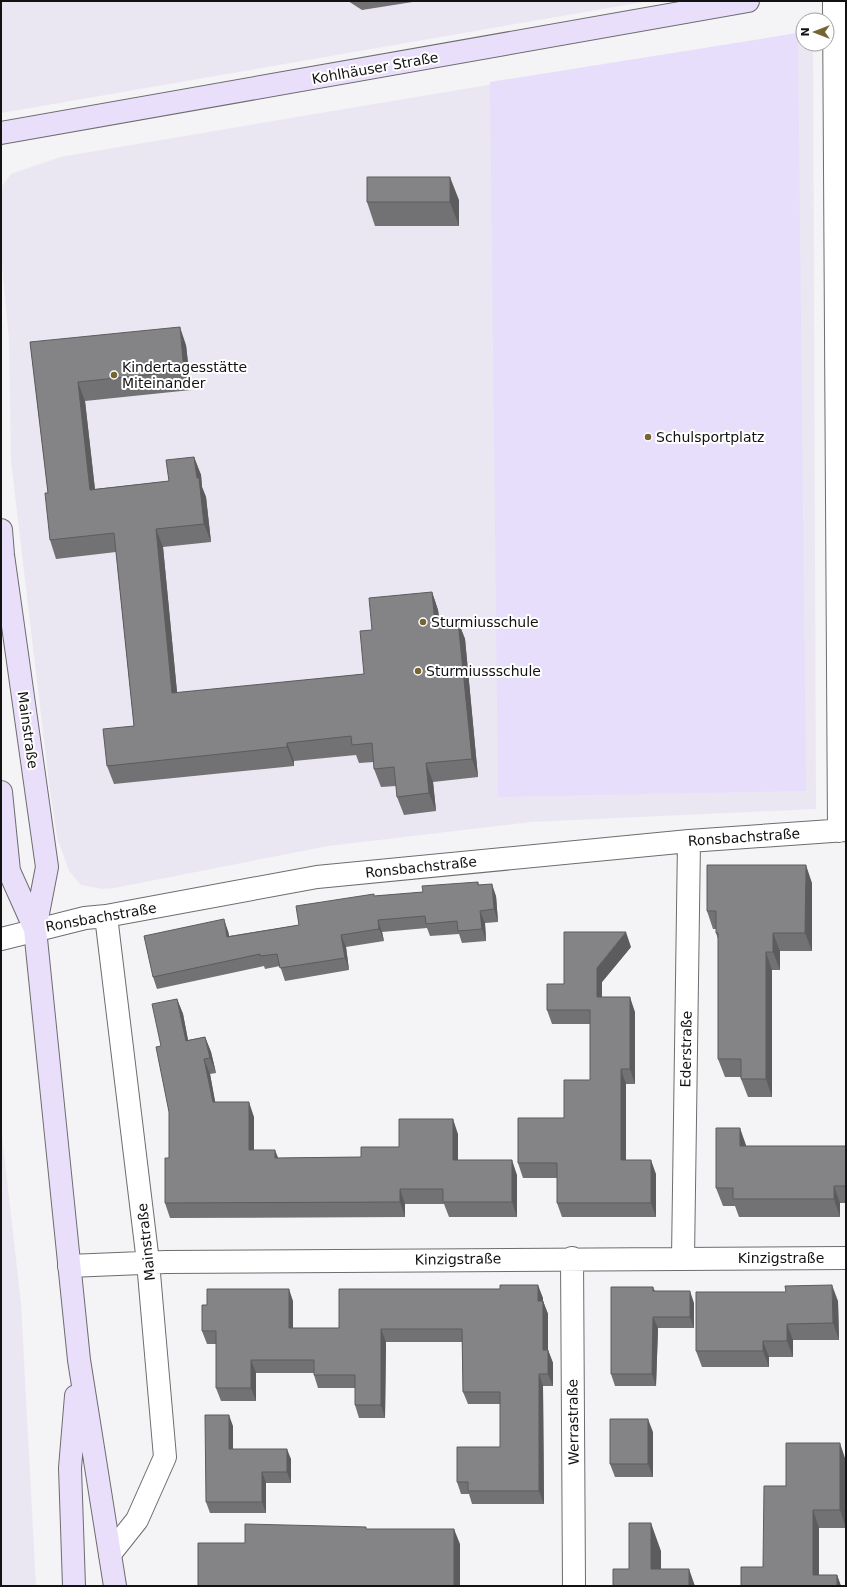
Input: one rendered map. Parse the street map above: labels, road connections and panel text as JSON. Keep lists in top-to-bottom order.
{
  "streets": {
    "main road": ["Kohlhäuser Straße", "Mainstraße"],
    "street": [
      "Ronsbachstraße",
      "Ederstraße",
      "Kinzigstraße",
      "Werrastraße"
    ]
  },
  "crossings": [
    ["Mainstraße", "Ronsbachstraße"],
    ["Mainstraße", "Kinzigstraße"],
    ["Ronsbachstraße", "Ederstraße"],
    ["Ederstraße", "Kinzigstraße"],
    ["Kinzigstraße", "Werrastraße"]
  ],
  "places": [
    "Kindertagesstätte Miteinander",
    "Schulsportplatz",
    "Sturmiusschule",
    "Sturmiussschule"
  ],
  "north": "left"
}
